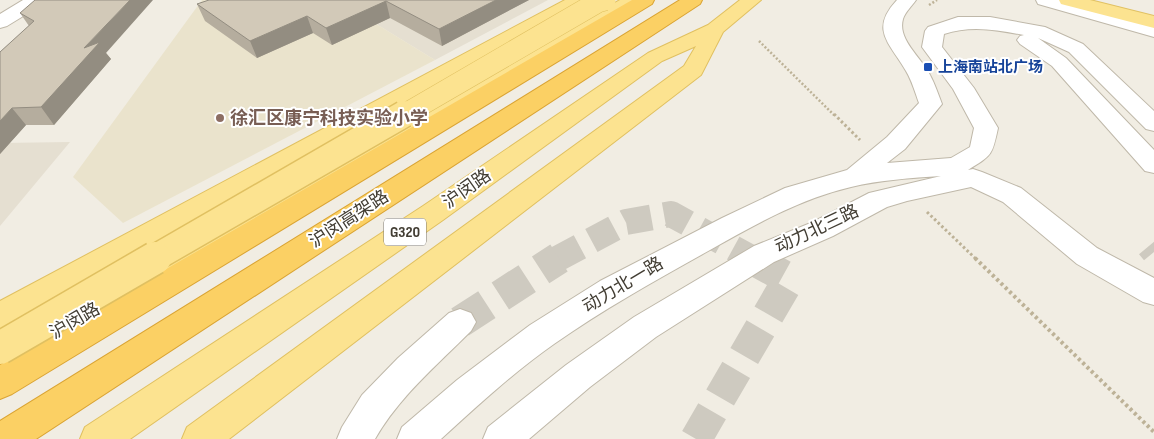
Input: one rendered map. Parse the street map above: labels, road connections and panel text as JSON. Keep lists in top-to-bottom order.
{
  "streets": {
    "highway": ["沪闵高架路"],
    "main road": ["沪闵路", "G320"],
    "street": ["动力北三路", "动力北一路"]
  },
  "places": {
    "transit": ["上海南站北广场"],
    "other": ["徐汇区康宁科技实验小学"]
  }
}
